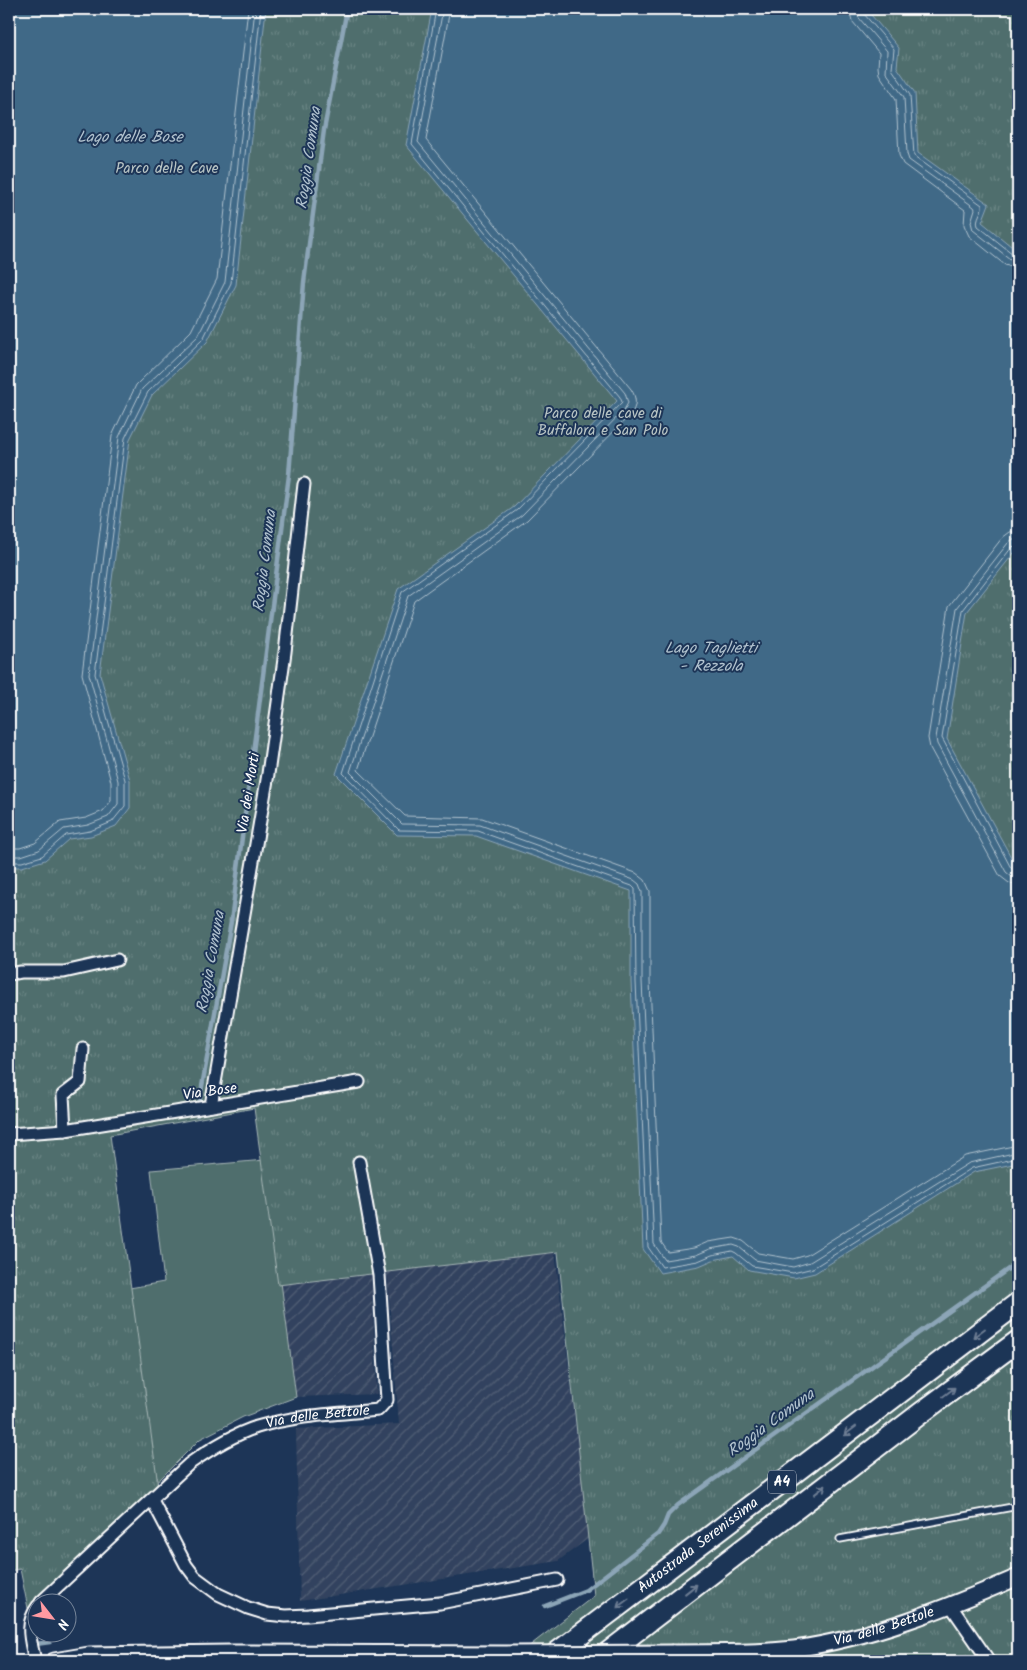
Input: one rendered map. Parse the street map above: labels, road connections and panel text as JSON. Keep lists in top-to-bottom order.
{
  "streets": {
    "highway": ["A4", "Autostrada Serenissima"],
    "main road": ["Via delle Bettole"],
    "street": ["Via dei Morti", "Via Bose"]
  },
  "crossings": [
    ["Via dei Morti", "Via Bose"]
  ],
  "water": ["Lago delle Bose", "Roggia Comuna", "Lago Taglietti - Rezzola"],
  "parks": ["Parco delle Cave", "Parco delle cave di Buffalora e San Polo"],
  "north": "bottom right"
}
